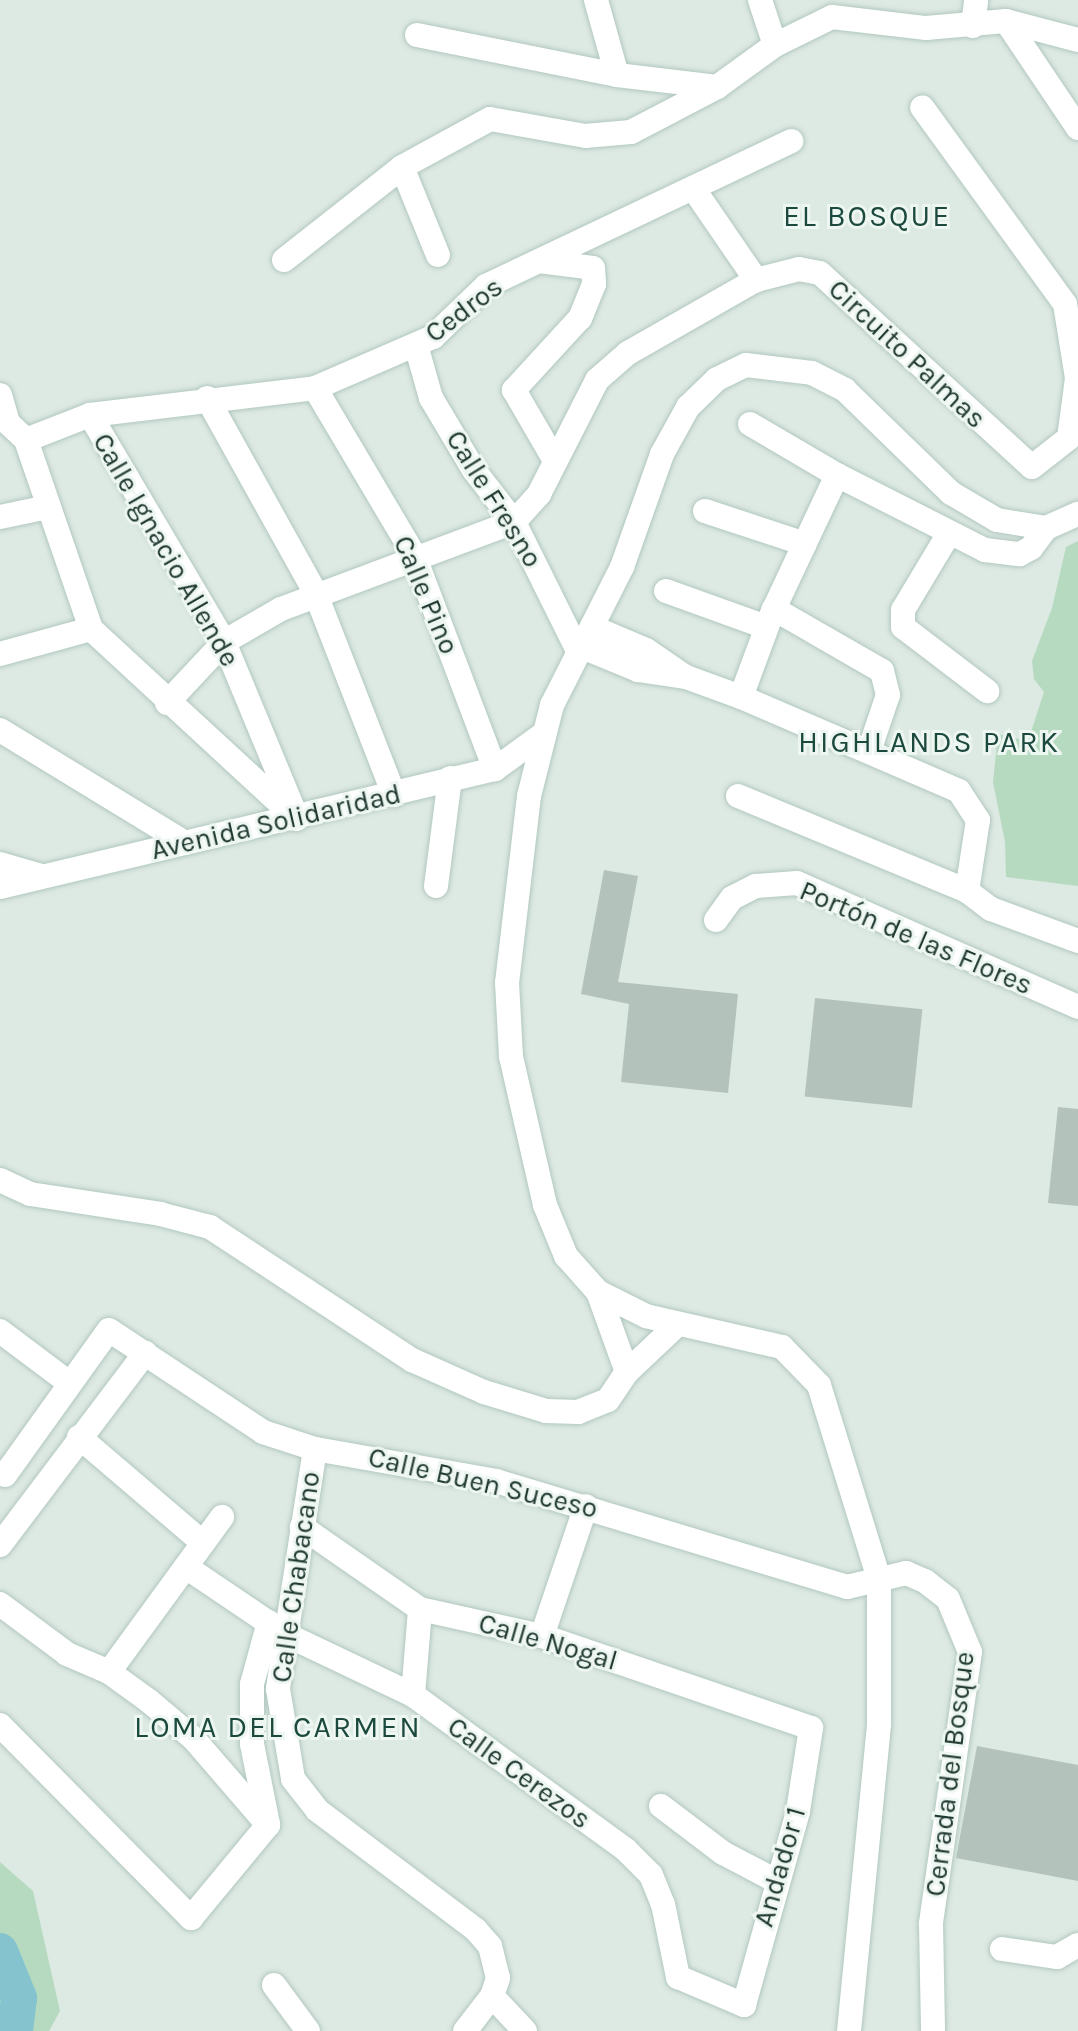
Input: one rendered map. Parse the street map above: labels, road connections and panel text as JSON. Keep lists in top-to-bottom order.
{
  "streets": {
    "street": [
      "Cedros",
      "Circuito Palmas",
      "Calle Fresno",
      "Calle Ignacio Allende",
      "Calle Pino",
      "Avenida Solidaridad",
      "Portón de las Flores",
      "Calle Buen Suceso",
      "Calle Chabacano",
      "Calle Nogal",
      "Calle Cerezos",
      "Cerrada del Bosque",
      "Andador 1"
    ]
  },
  "crossings": [
    ["Cedros", "Calle Fresno"],
    ["Cedros", "Calle Ignacio Allende"],
    ["Cedros", "Calle Pino"],
    ["Circuito Palmas", "Calle Fresno"],
    ["Calle Ignacio Allende", "Avenida Solidaridad"],
    ["Calle Pino", "Avenida Solidaridad"],
    ["Calle Buen Suceso", "Calle Chabacano"],
    ["Calle Buen Suceso", "Cerrada del Bosque"],
    ["Calle Chabacano", "Calle Nogal"],
    ["Calle Chabacano", "Calle Cerezos"],
    ["Calle Nogal", "Andador 1"],
    ["Calle Cerezos", "Andador 1"]
  ],
  "districts": ["EL BOSQUE", "HIGHLANDS PARK", "LOMA DEL CARMEN"]
}
